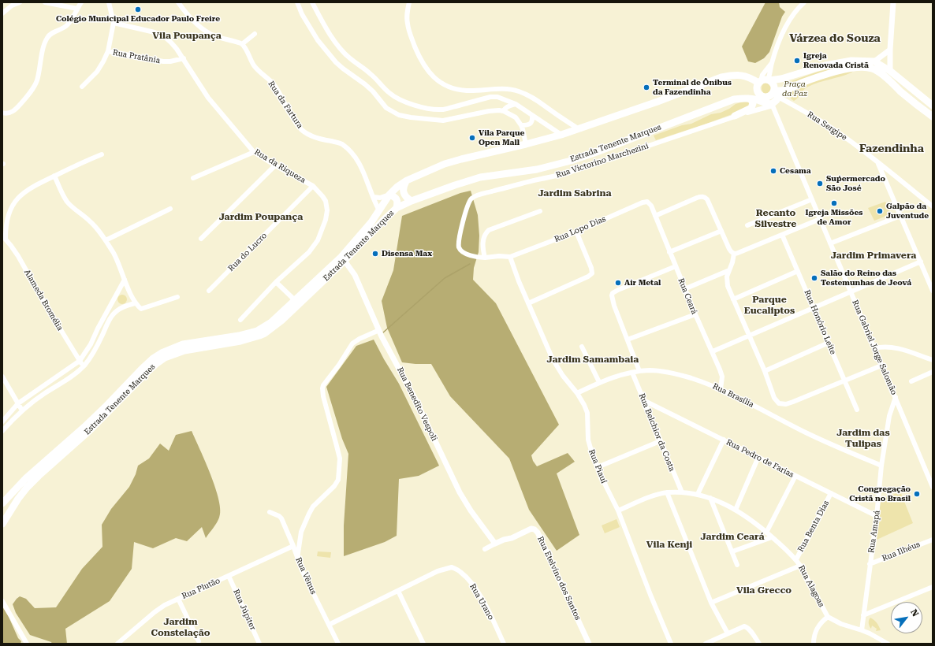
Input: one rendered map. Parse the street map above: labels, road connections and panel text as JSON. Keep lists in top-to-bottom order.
{
  "streets": {
    "main road": ["Estrada Tenente Marques"],
    "street": [
      "Rua Pratânia",
      "Rua da Fartura",
      "Rua Sergipe",
      "Rua Victorino Marchezini",
      "Rua da Riqueza",
      "Rua Lopo Dias",
      "Rua do Lucro",
      "Rua Ceará",
      "Alameda Bromélia",
      "Rua Honório Leite",
      "Rua Gabriel Jorge Salomão",
      "Rua Brasília",
      "Rua Benedito Vespoli",
      "Rua Belchior da Costa",
      "Rua Pedro de Farias",
      "Rua Piauí",
      "Rua Benta Dias",
      "Rua Amapá",
      "Rua Ilhéus",
      "Rua Vênus",
      "Rua Etelvino dos Santos",
      "Rua Alagoas",
      "Rua Plutão",
      "Rua Urano",
      "Rua Júpiter"
    ]
  },
  "crossings": [
    ["Rua Pratânia", "Rua da Riqueza"],
    ["Rua da Fartura", "Estrada Tenente Marques"],
    ["Rua Sergipe", "Estrada Tenente Marques"],
    ["Estrada Tenente Marques", "Rua Victorino Marchezini"],
    ["Estrada Tenente Marques", "Rua Gabriel Jorge Salomão"],
    ["Estrada Tenente Marques", "Rua Benedito Vespoli"],
    ["Rua Victorino Marchezini", "Rua Gabriel Jorge Salomão"],
    ["Rua da Riqueza", "Rua do Lucro"],
    ["Rua Lopo Dias", "Rua Ceará"],
    ["Rua Lopo Dias", "Rua Piauí"],
    ["Rua Ceará", "Rua Brasília"],
    ["Rua Gabriel Jorge Salomão", "Rua Amapá"],
    ["Rua Brasília", "Rua Belchior da Costa"],
    ["Rua Brasília", "Rua Piauí"],
    ["Rua Brasília", "Rua Amapá"],
    ["Rua Benedito Vespoli", "Rua Etelvino dos Santos"],
    ["Rua Belchior da Costa", "Rua Pedro de Farias"],
    ["Rua Belchior da Costa", "Rua Alagoas"],
    ["Rua Pedro de Farias", "Rua Benta Dias"],
    ["Rua Pedro de Farias", "Rua Amapá"],
    ["Rua Piauí", "Rua Alagoas"],
    ["Rua Benta Dias", "Rua Alagoas"],
    ["Rua Amapá", "Rua Ilhéus"],
    ["Rua Amapá", "Rua Alagoas"],
    ["Rua Vênus", "Rua Plutão"],
    ["Rua Plutão", "Rua Júpiter"]
  ],
  "districts": [
    "Vila Poupança",
    "Várzea do Souza",
    "Fazendinha",
    "Jardim Sabrina",
    "Recanto Silvestre",
    "Jardim Poupança",
    "Jardim Primavera",
    "Parque Eucaliptos",
    "Jardim Samambaia",
    "Jardim das Tulipas",
    "Jardim Ceará",
    "Vila Kenji",
    "Vila Grecco",
    "Jardim Constelação"
  ],
  "parks": ["Praça da Paz"],
  "places": [
    "Colégio Municipal Educador Paulo Freire",
    "Igreja Renovada Cristã",
    "Terminal de Ônibus da Fazendinha",
    "Vila Parque Open Mall",
    "Cesama",
    "Suṕermercado São José",
    "Igreja Missões de Amor",
    "Galpão da Juventude",
    "Disensa Max",
    "Salão do Reino das Testemunhas de Jeová",
    "Air Metal",
    "Congregação Cristã no Brasil"
  ],
  "north": "top right"
}
